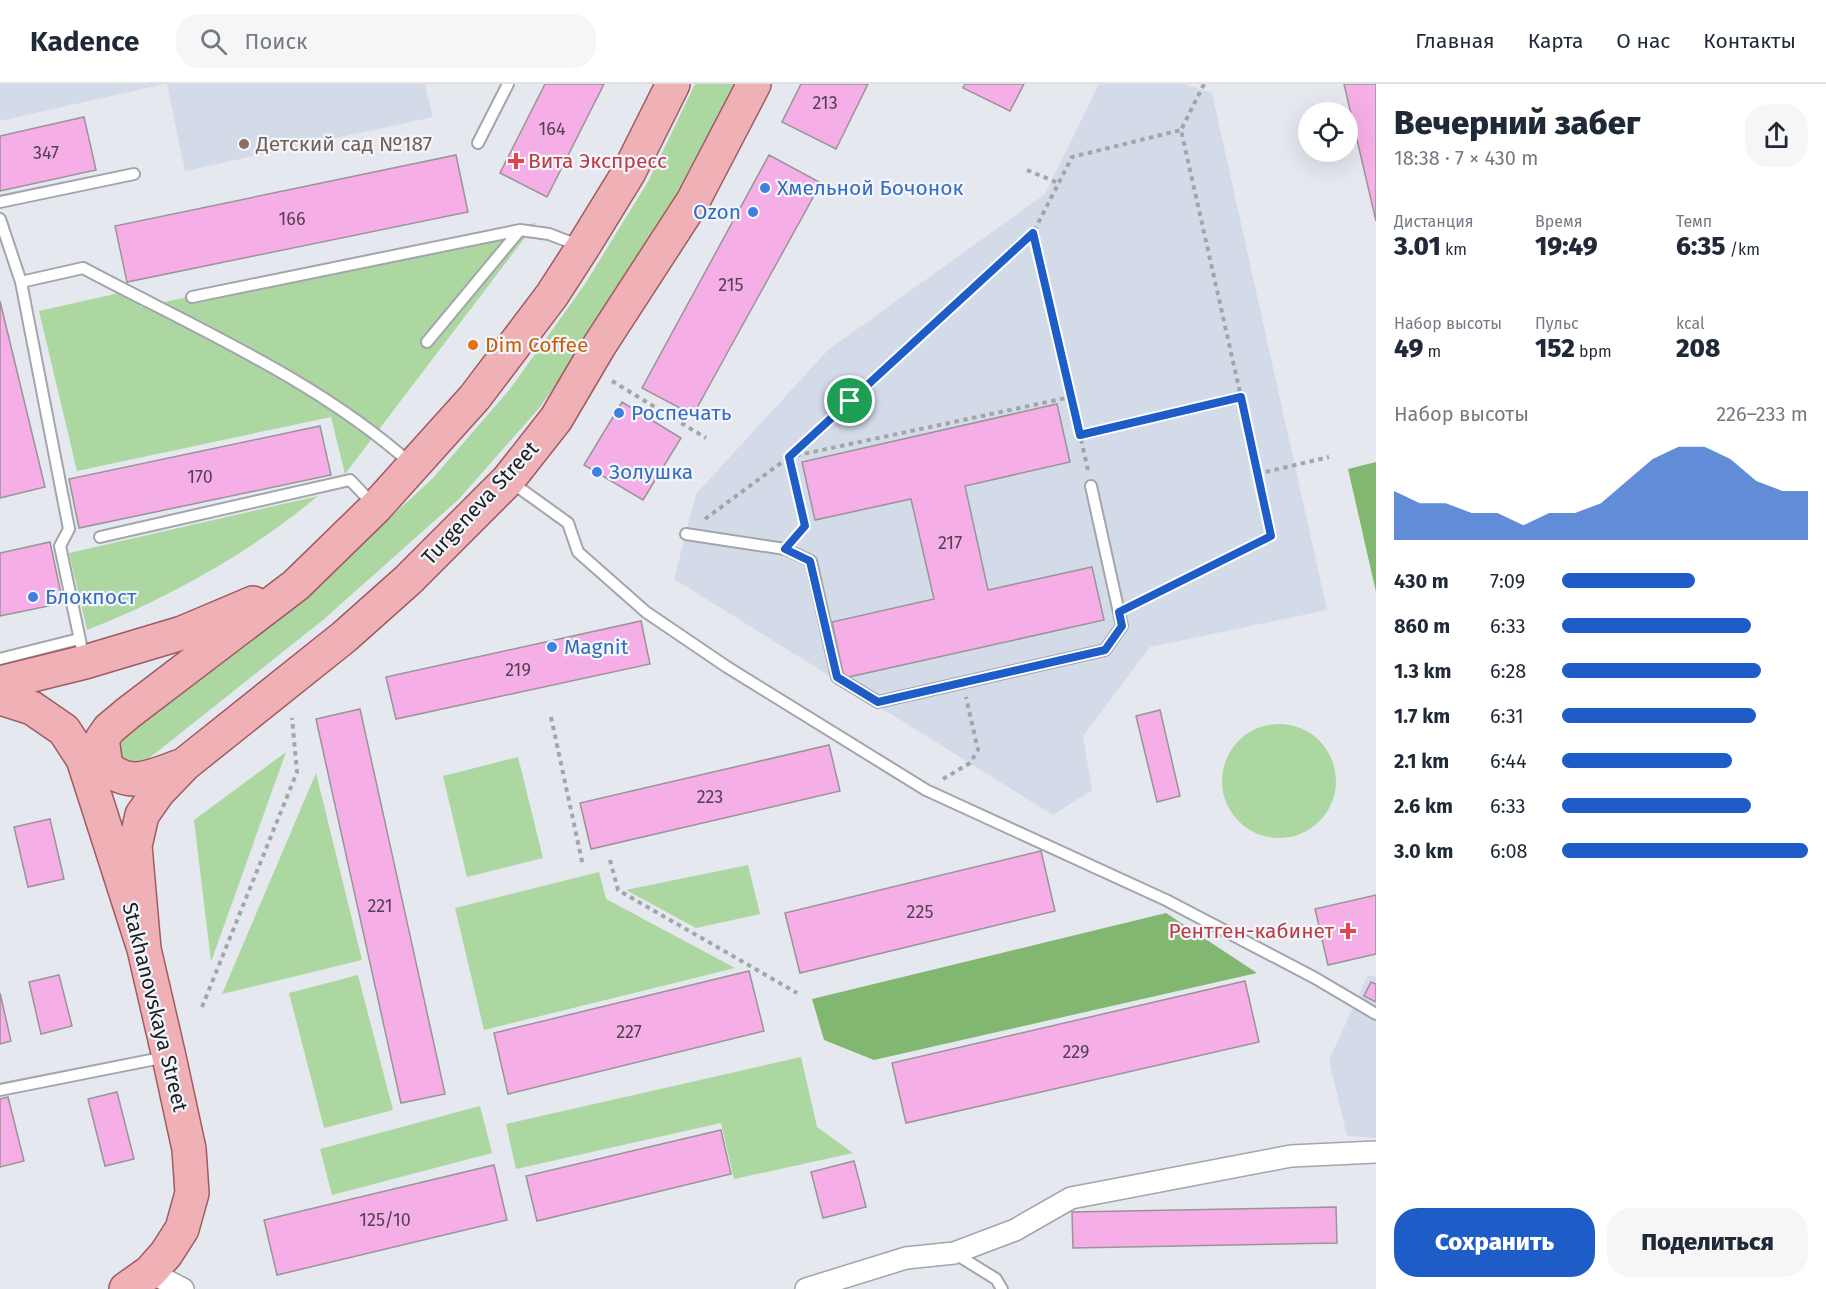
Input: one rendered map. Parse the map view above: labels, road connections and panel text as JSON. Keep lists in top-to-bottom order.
{
  "streets": {
    "main road": ["Turgeneva Street", "Stakhanovskaya Street"]
  },
  "places": {
    "other": [
      "Детский сад №187",
      "Хмельной Бочонок",
      "Ozon",
      "Dim Coffee",
      "Роспечать",
      "Золушка",
      "Блокпост",
      "Magnit"
    ],
    "health": ["Вита Экспресс", "Рентген-кабинет"]
  },
  "house_numbers": [
    "213",
    "164",
    "347",
    "166",
    "215",
    "170",
    "217",
    "219",
    "223",
    "221",
    "225",
    "227",
    "229",
    "125/10"
  ],
  "page": {
    "header": "Kadence",
    "search": "Поиск",
    "nav": [
      "Главная",
      "Карта",
      "О нас",
      "Контакты"
    ],
    "heading": ["Вечерний забег", "18:38 · 7 × 430 m"],
    "stats": [
      ["Дистанция", "3.01 km"],
      ["Время", "19:49"],
      ["Темп", "6:35 /km"],
      ["Набор высоты", "49 m"],
      ["Пульс", "152 bpm"],
      ["kcal", "208"]
    ],
    "chart": ["Набор высоты", "226–233 m"],
    "list": [
      {
        "name": "430 m",
        "note": "7:09"
      },
      {
        "name": "860 m",
        "note": "6:33"
      },
      {
        "name": "1.3 km",
        "note": "6:28"
      },
      {
        "name": "1.7 km",
        "note": "6:31"
      },
      {
        "name": "2.1 km",
        "note": "6:44"
      },
      {
        "name": "2.6 km",
        "note": "6:33"
      },
      {
        "name": "3.0 km",
        "note": "6:08"
      }
    ],
    "buttons": ["Сохранить", "Поделиться"]
  }
}
